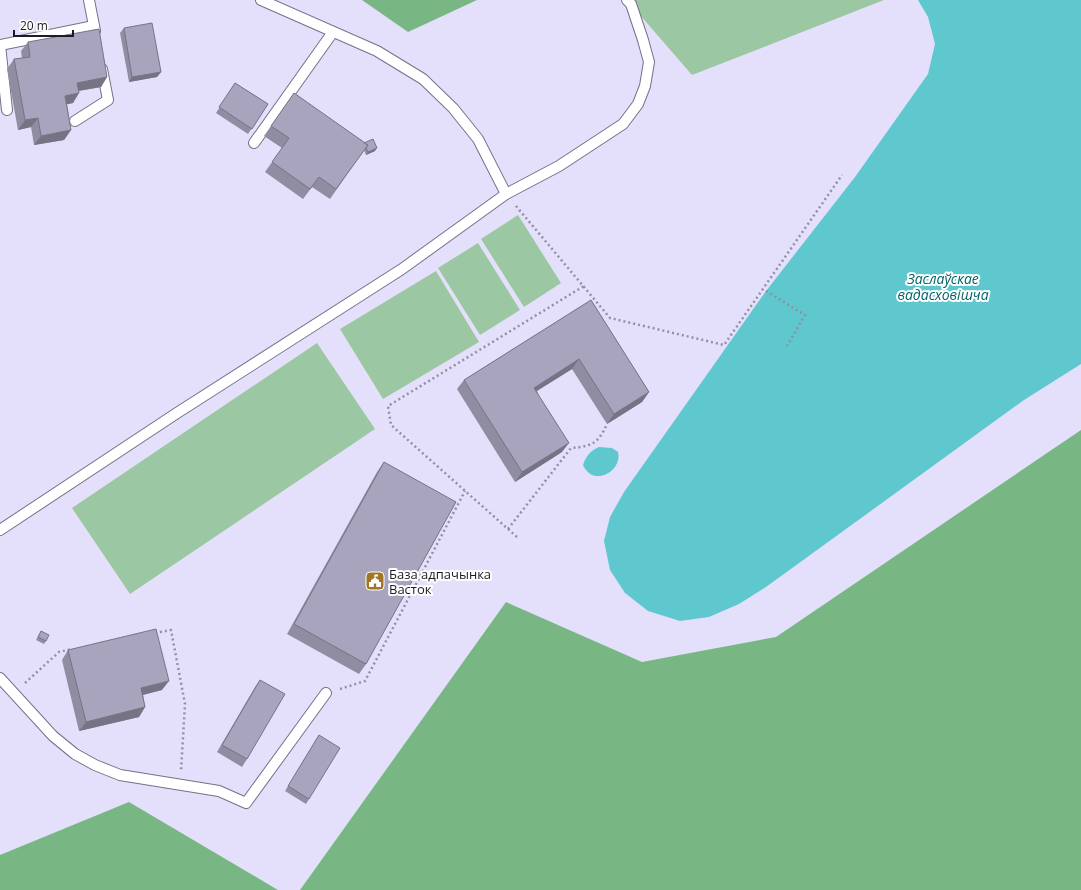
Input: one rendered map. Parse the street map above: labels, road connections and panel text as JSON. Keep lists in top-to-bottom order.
{
  "water": ["Заслаўскае вадасховішча"],
  "places": {
    "public building": ["База адпачынка Васток"]
  },
  "scale_bar": "20 m"
}
